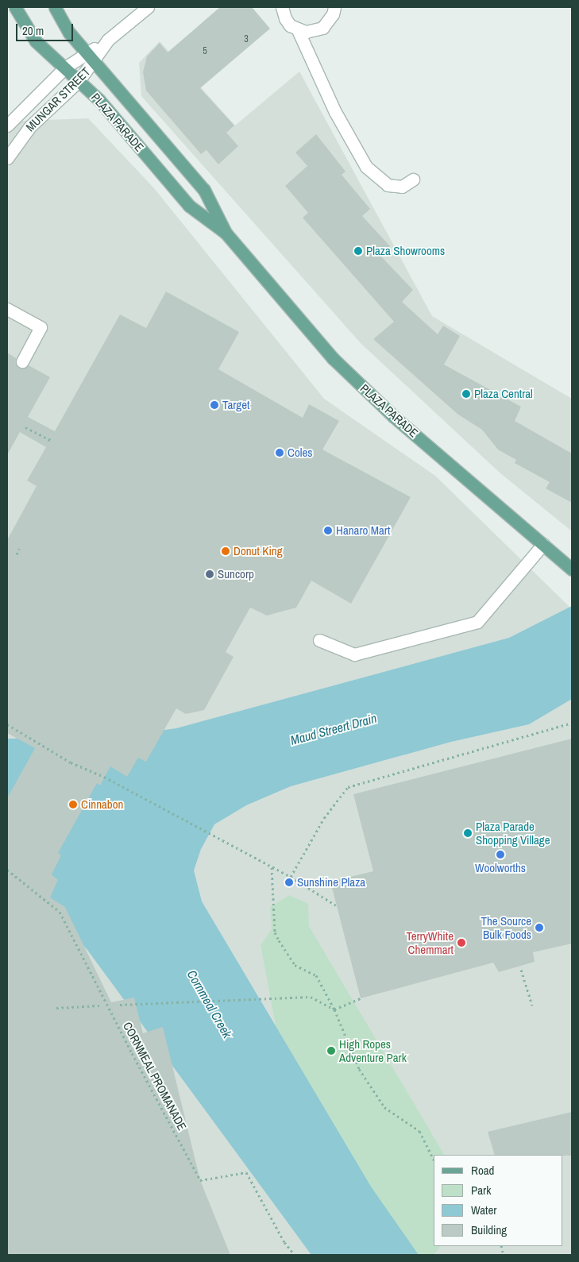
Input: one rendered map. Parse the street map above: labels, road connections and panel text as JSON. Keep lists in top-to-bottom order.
{
  "streets": {
    "main road": ["PLAZA PARADE"],
    "street": ["MUNGAR STREET"],
    "path": ["CORNMEAL PROMANADE"]
  },
  "crossings": [
    ["MUNGAR STREET", "PLAZA PARADE"]
  ],
  "water": ["Maud Streert Drain", "Cornmeal Creek"],
  "places": [
    "Plaza Showrooms",
    "Plaza Central",
    "Target",
    "Coles",
    "Hanaro Mart",
    "Donut King",
    "Suncorp",
    "Cinnabon",
    "Plaza Parade Shopping Village",
    "Woolworths",
    "Sunshine Plaza",
    "The Source Bulk Foods",
    "TerryWhite Chemmart",
    "High Ropes Adventure Park"
  ],
  "house_numbers": ["3", "5"],
  "legend": [
    "Road",
    "Park",
    "Water",
    "Building"
  ],
  "scale_bar": "20 m"
}
